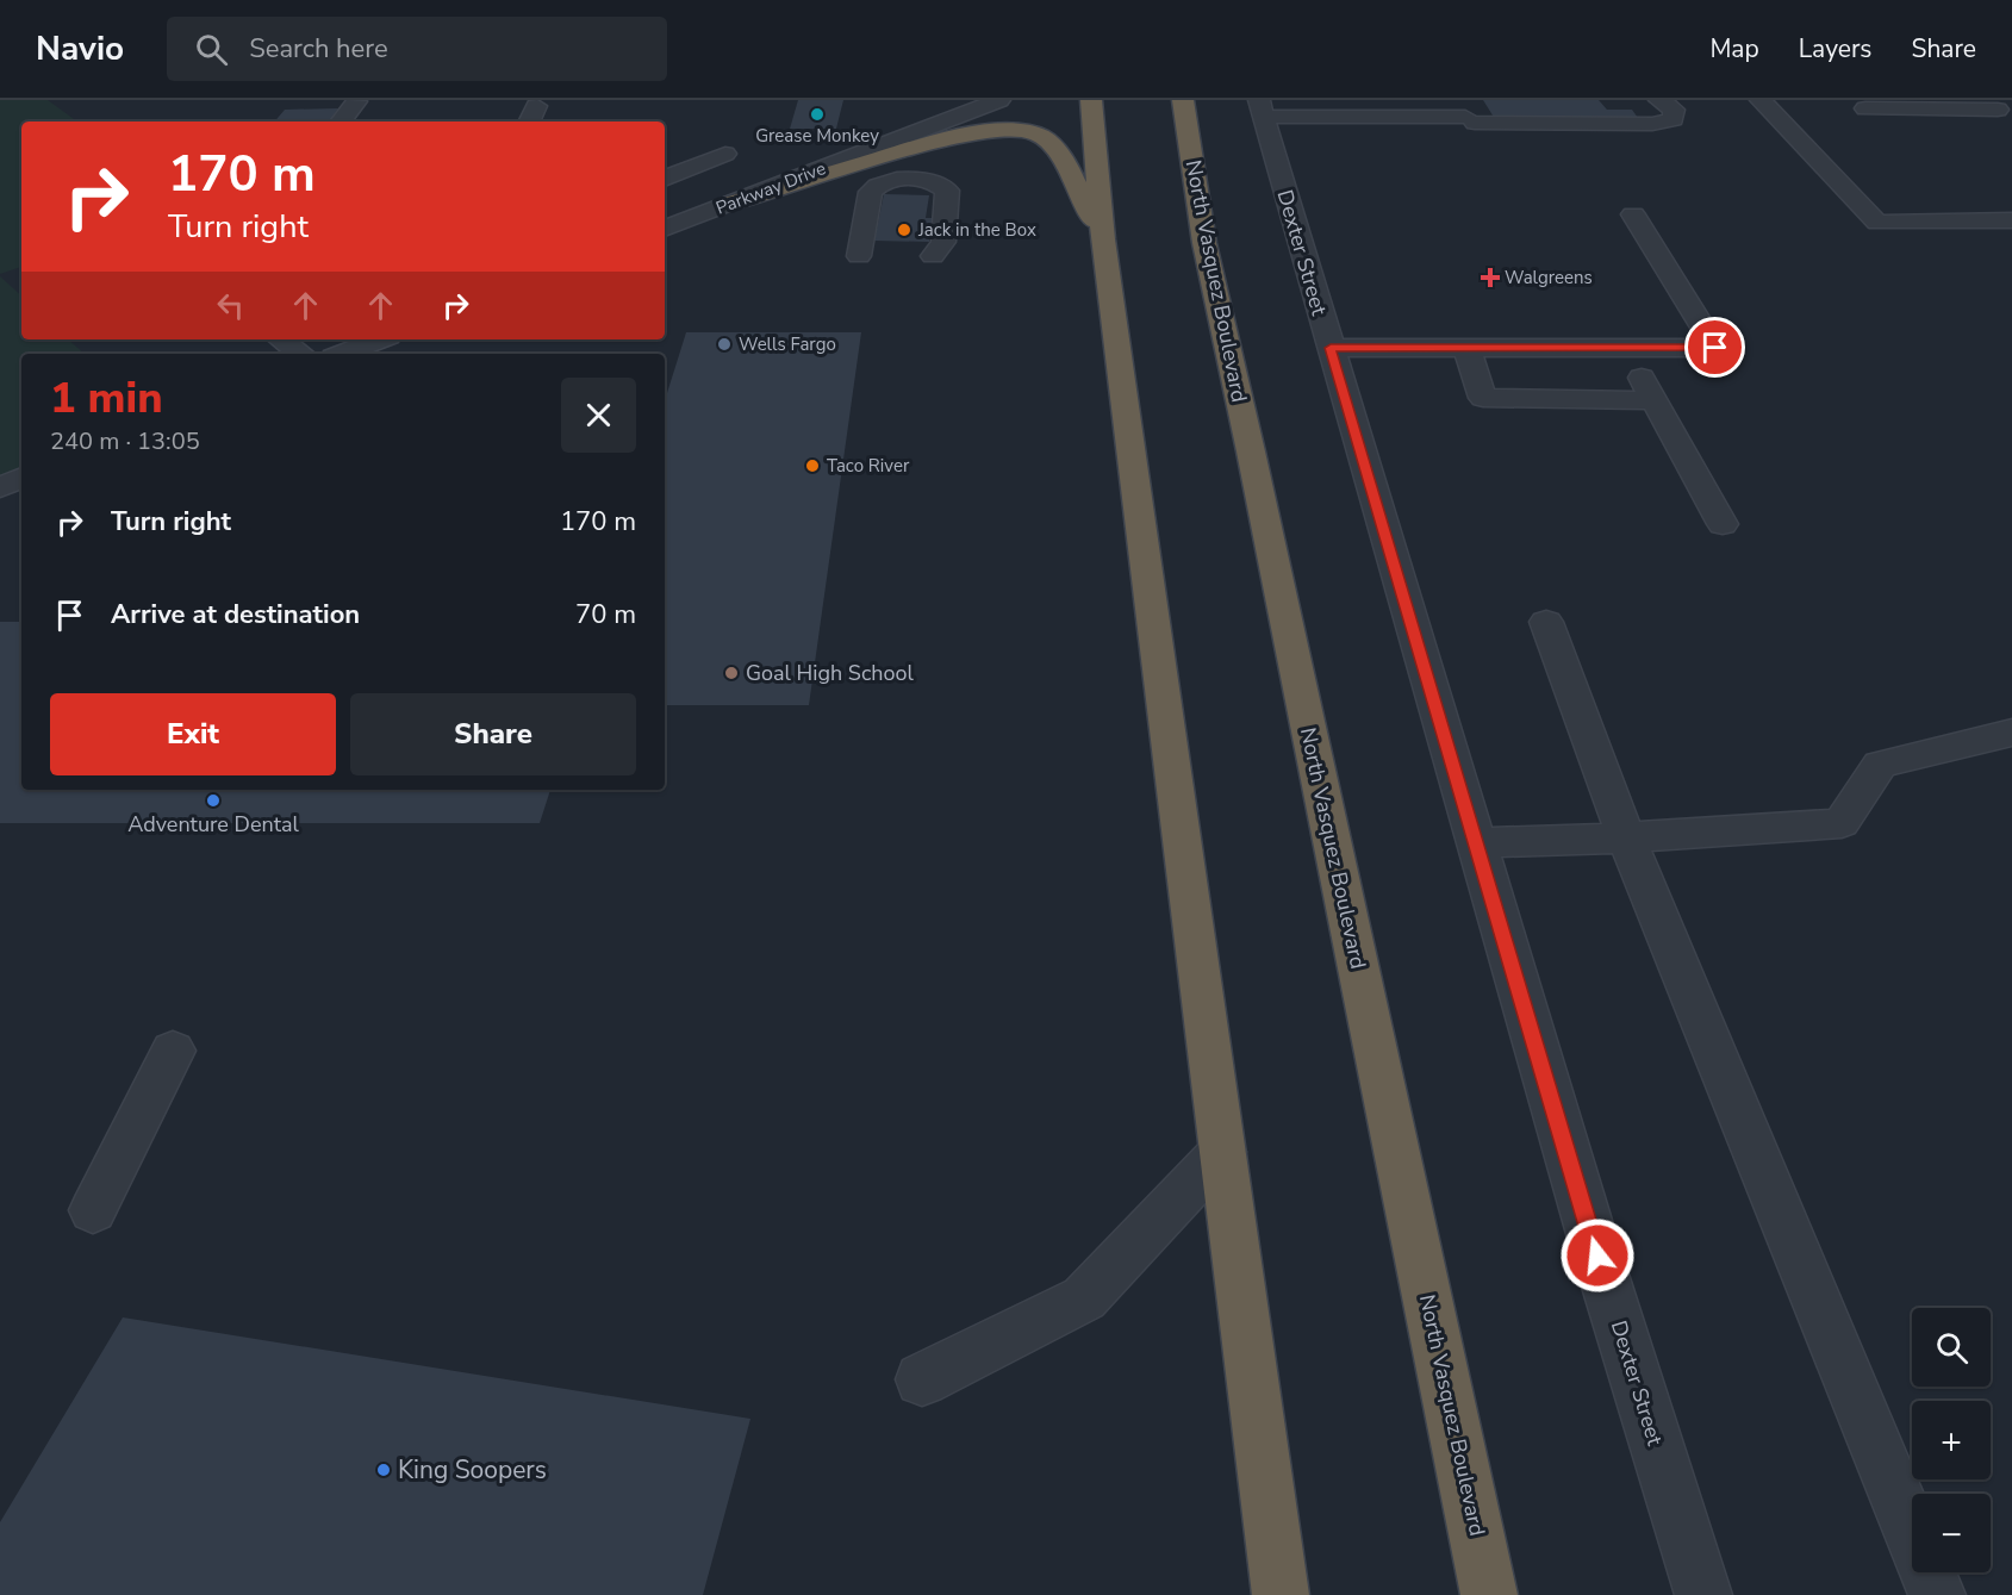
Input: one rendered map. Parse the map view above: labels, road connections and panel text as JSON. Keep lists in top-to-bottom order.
{
  "streets": {
    "highway": ["North Vasquez Boulevard"],
    "street": ["Parkway Drive", "Dexter Street"]
  },
  "places": {
    "other": [
      "Grease Monkey",
      "Jack in the Box",
      "Wells Fargo",
      "Taco River",
      "Goal High School",
      "Adventure Dental",
      "King Soopers"
    ],
    "health": ["Walgreens"]
  },
  "page": {
    "header": "Navio",
    "search": "Search here",
    "nav": ["Map", "Layers", "Share"],
    "turn": ["170 m", "Turn right"],
    "heading": ["1 min", "240 m · 13:05"],
    "list": [
      {
        "name": "Turn right",
        "value": "170 m"
      },
      {
        "name": "Arrive at destination",
        "value": "70 m"
      }
    ],
    "buttons": ["Exit", "Share"],
    "map_buttons": ["+", "−"]
  }
}
